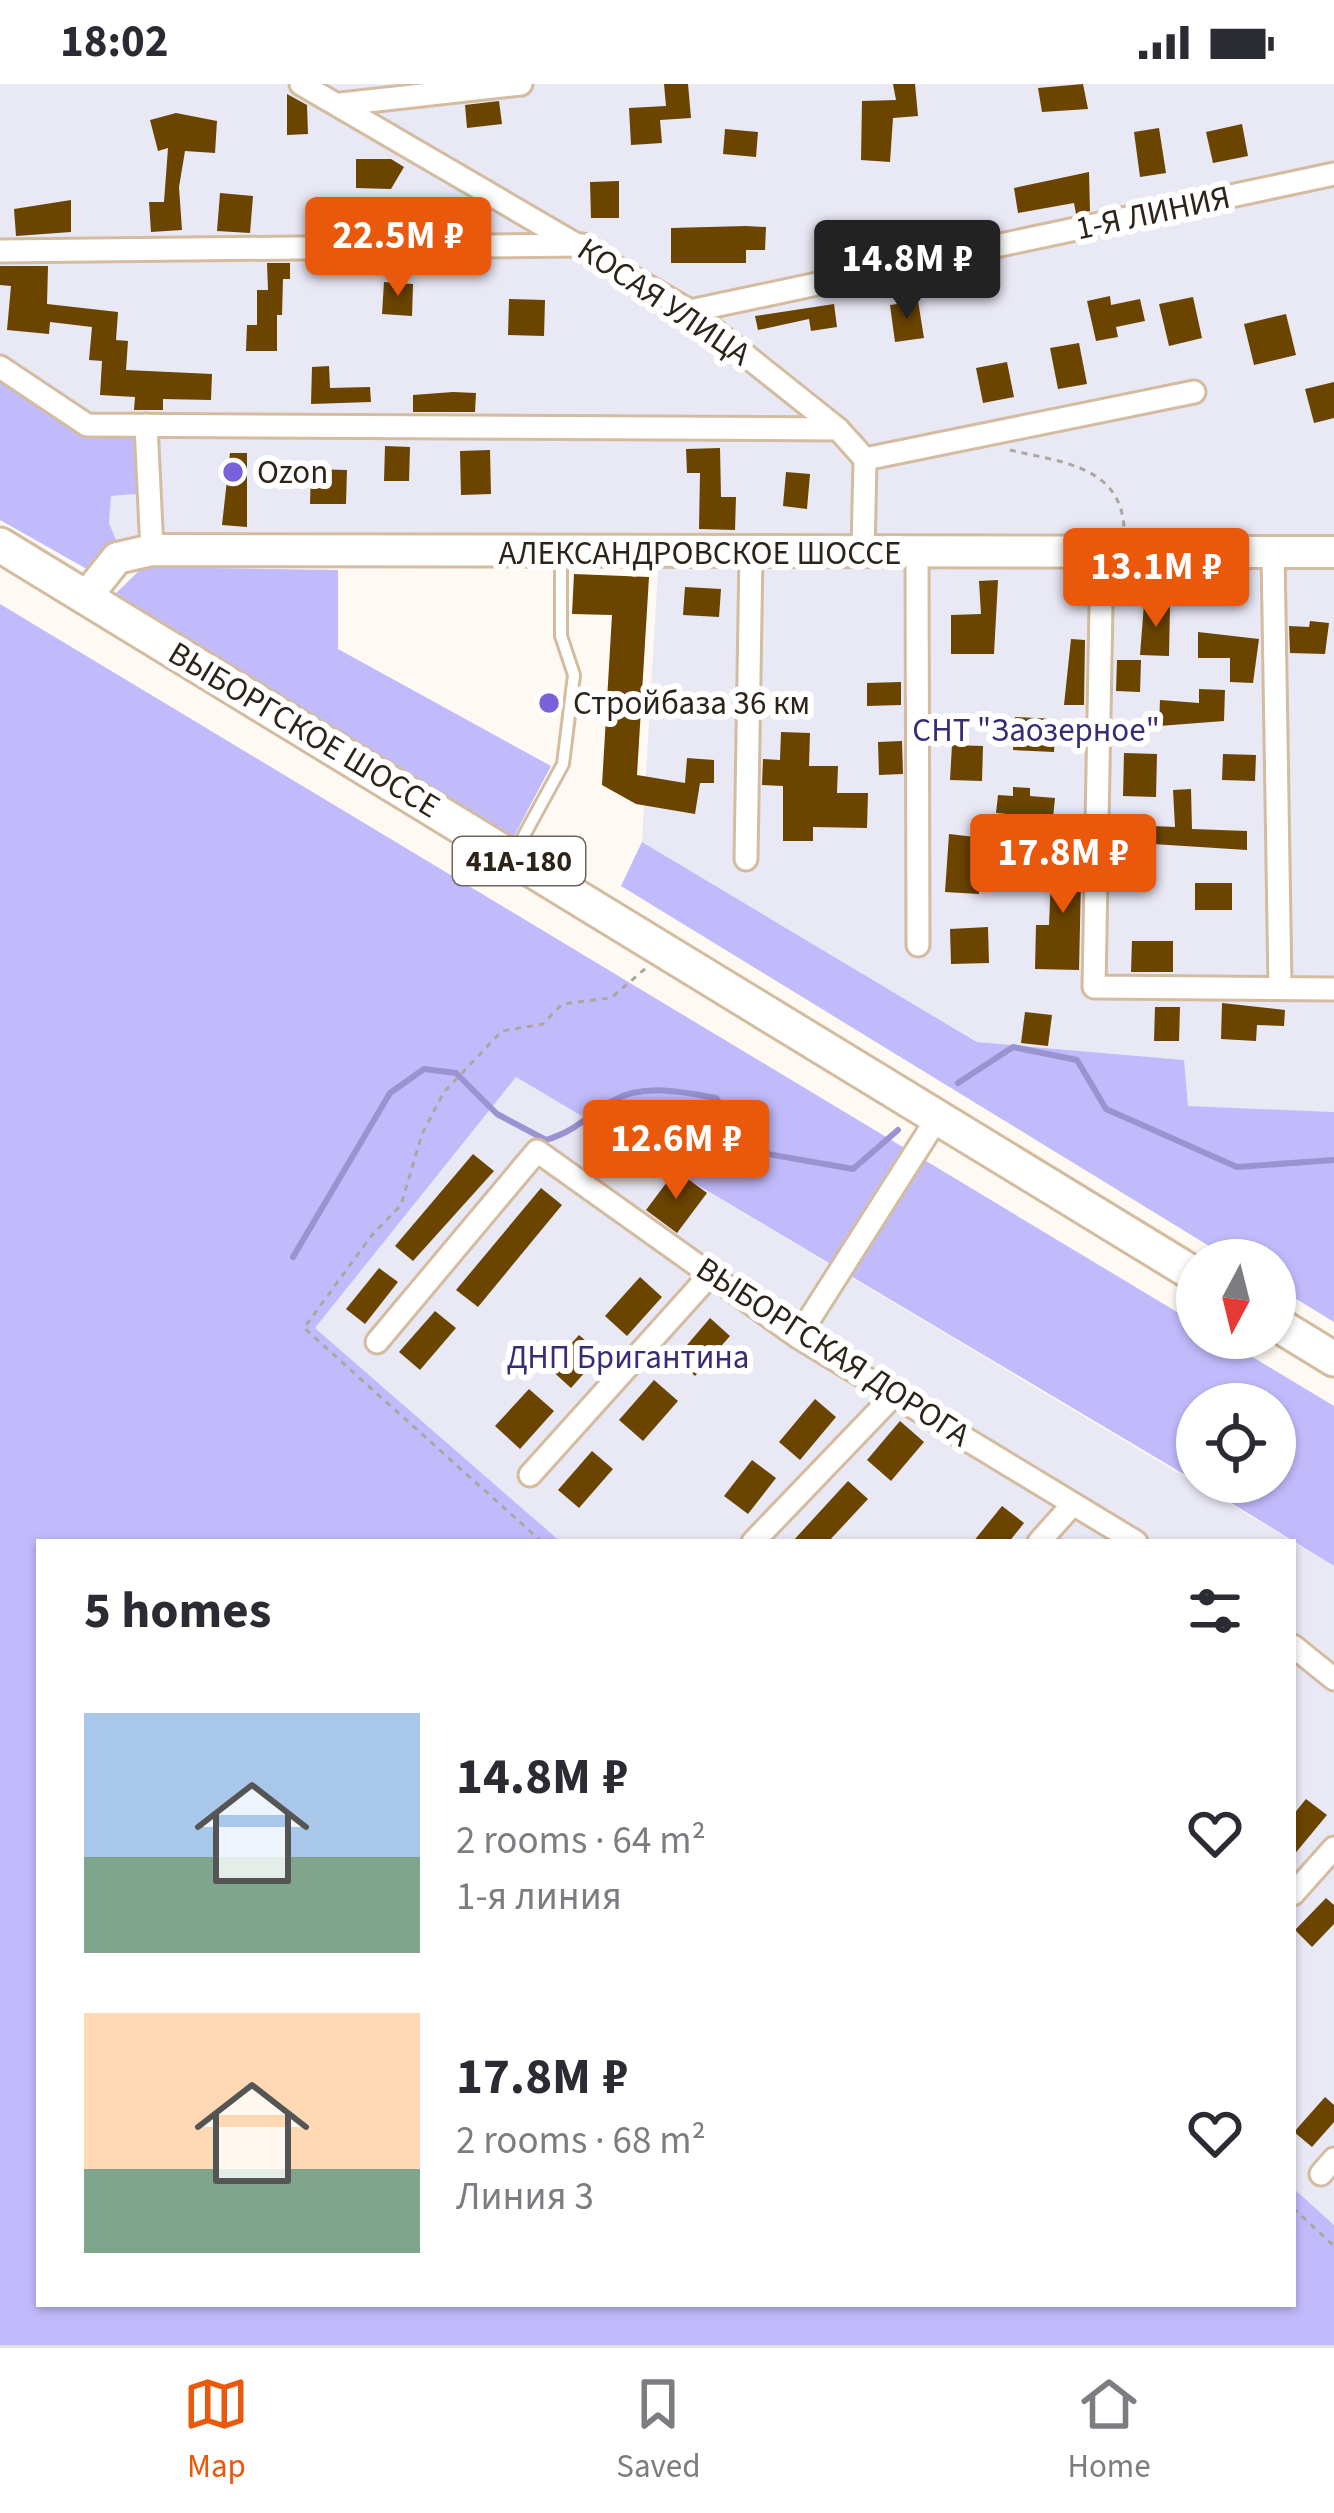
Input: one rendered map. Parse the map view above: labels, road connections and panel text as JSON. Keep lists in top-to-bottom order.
{
  "streets": {
    "main road": ["ВЫБОРГСКОЕ ШОССЕ", "41А-180"],
    "street": [
      "1-Я ЛИНИЯ",
      "КОСАЯ УЛИЦА",
      "АЛЕКСАНДРОВСКОЕ ШОССЕ",
      "ВЫБОРГСКАЯ ДОРОГА"
    ]
  },
  "crossings": [
    ["1-Я ЛИНИЯ", "КОСАЯ УЛИЦА"],
    ["АЛЕКСАНДРОВСКОЕ ШОССЕ", "ВЫБОРГСКОЕ ШОССЕ"]
  ],
  "parks": ["СНТ \"Заозерное\"", "ДНП Бригантина"],
  "places": ["Ozon", "Стройбаза 36 км"],
  "north": "bottom",
  "page": {
    "status": "18:02",
    "price": [
      "22.5M ₽",
      "14.8M ₽",
      "13.1M ₽",
      "17.8M ₽",
      "12.6M ₽"
    ],
    "heading": "5 homes",
    "list": [
      {
        "name": "14.8M ₽",
        "note": "2 rooms · 64 m² · 1-я линия"
      },
      {
        "name": "17.8M ₽",
        "note": "2 rooms · 68 m² · Линия 3"
      }
    ],
    "tabs": ["Map", "Saved", "Home"]
  }
}
